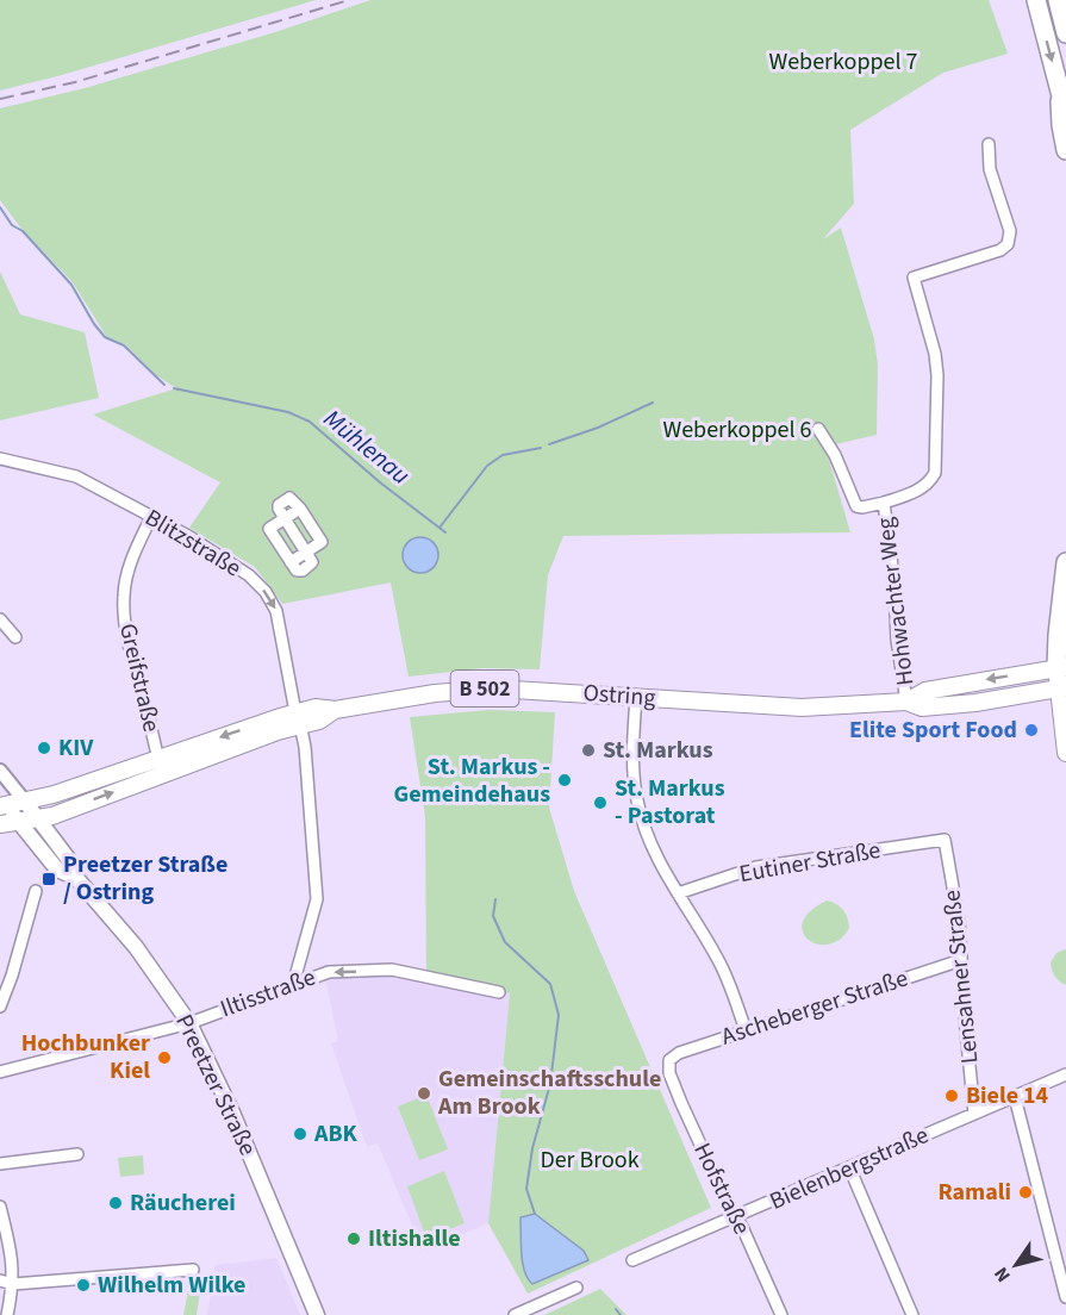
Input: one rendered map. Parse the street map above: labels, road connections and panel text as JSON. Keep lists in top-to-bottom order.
{
  "streets": {
    "main road": ["B 502", "Ostring", "Preetzer Straße"],
    "street": [
      "Blitzstraße",
      "Hohwachter Weg",
      "Greifstraße",
      "Eutiner Straße",
      "Lensahner Straße",
      "Iltisstraße",
      "Ascheberger Straße",
      "Bielenbergstraße",
      "Hofstraße"
    ]
  },
  "crossings": [
    ["Blitzstraße", "Greifstraße"],
    ["Blitzstraße", "Ostring"],
    ["Blitzstraße", "Iltisstraße"],
    ["Hohwachter Weg", "Ostring"],
    ["Greifstraße", "Ostring"],
    ["Ostring", "Preetzer Straße"],
    ["Eutiner Straße", "Lensahner Straße"],
    ["Lensahner Straße", "Ascheberger Straße"],
    ["Lensahner Straße", "Bielenbergstraße"],
    ["Iltisstraße", "Preetzer Straße"],
    ["Ascheberger Straße", "Hofstraße"],
    ["Bielenbergstraße", "Hofstraße"]
  ],
  "one_way": ["Blitzstraße", "Iltisstraße"],
  "water": ["Mühlenau"],
  "parks": ["Weberkoppel 7", "Weberkoppel 6", "Der Brook"],
  "places": {
    "other": [
      "Elite Sport Food",
      "KIV",
      "St. Markus",
      "St. Markus - Gemeindehaus",
      "St. Markus - Pastorat",
      "Hochbunker Kiel",
      "Gemeinschaftsschule Am Brook",
      "Biele 14",
      "ABK",
      "Ramali",
      "Räucherei",
      "Iltishalle",
      "Wilhelm Wilke"
    ],
    "transit": ["Preetzer Straße / Ostring"]
  },
  "north": "bottom left"
}
